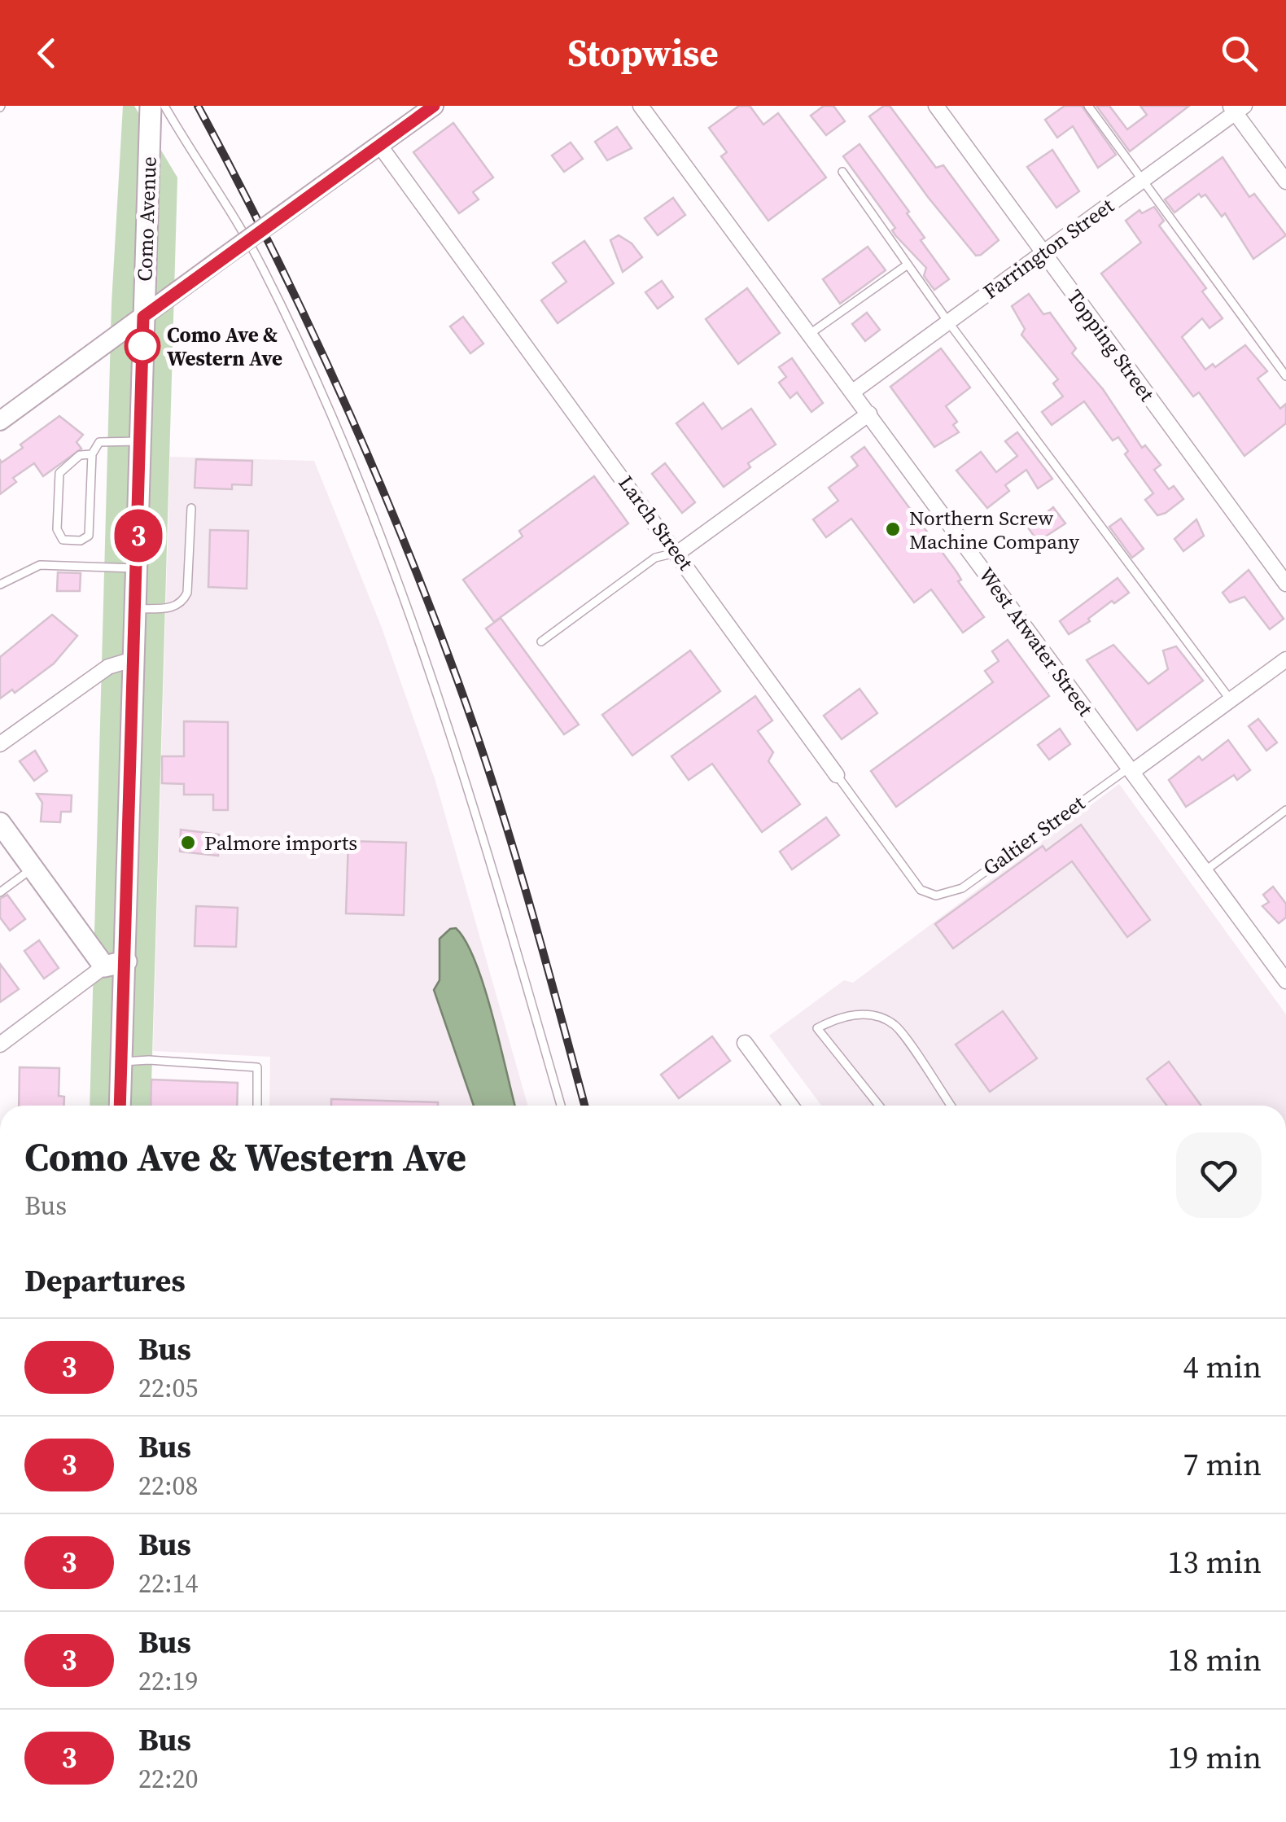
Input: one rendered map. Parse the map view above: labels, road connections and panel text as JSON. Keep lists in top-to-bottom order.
{
  "streets": {
    "main road": ["Como Avenue"],
    "street": [
      "Farrington Street",
      "Topping Street",
      "Larch Street",
      "West Atwater Street",
      "Galtier Street"
    ]
  },
  "crossings": [
    ["Farrington Street", "Topping Street"],
    ["Farrington Street", "West Atwater Street"],
    ["Larch Street", "Galtier Street"],
    ["West Atwater Street", "Galtier Street"]
  ],
  "places": ["Como Ave & Western Ave", "Northern Screw Machine Company", "Palmore imports"],
  "lines": ["bus line 3"],
  "page": {
    "header": "Stopwise",
    "on_map": "3",
    "heading": [
      ["Como Ave & Western Ave", "Bus"],
      "Departures"
    ],
    "list": [
      {
        "mark": "3",
        "name": "Bus",
        "note": "22:05",
        "value": "4 min"
      },
      {
        "mark": "3",
        "name": "Bus",
        "note": "22:08",
        "value": "7 min"
      },
      {
        "mark": "3",
        "name": "Bus",
        "note": "22:14",
        "value": "13 min"
      },
      {
        "mark": "3",
        "name": "Bus",
        "note": "22:19",
        "value": "18 min"
      },
      {
        "mark": "3",
        "name": "Bus",
        "note": "22:20",
        "value": "19 min"
      }
    ]
  }
}
